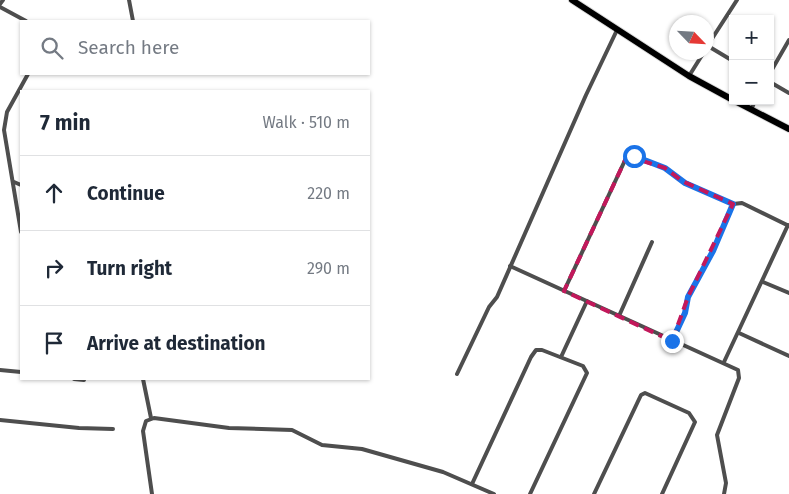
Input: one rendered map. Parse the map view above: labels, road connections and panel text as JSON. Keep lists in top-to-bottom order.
{
  "north": "bottom right",
  "page": {
    "map_buttons": ["+", "−"],
    "search": "Search here",
    "heading": ["7 min", "Walk · 510 m"],
    "list": [
      ["Continue", "220 m"],
      ["Turn right", "290 m"],
      "Arrive at destination"
    ]
  }
}
